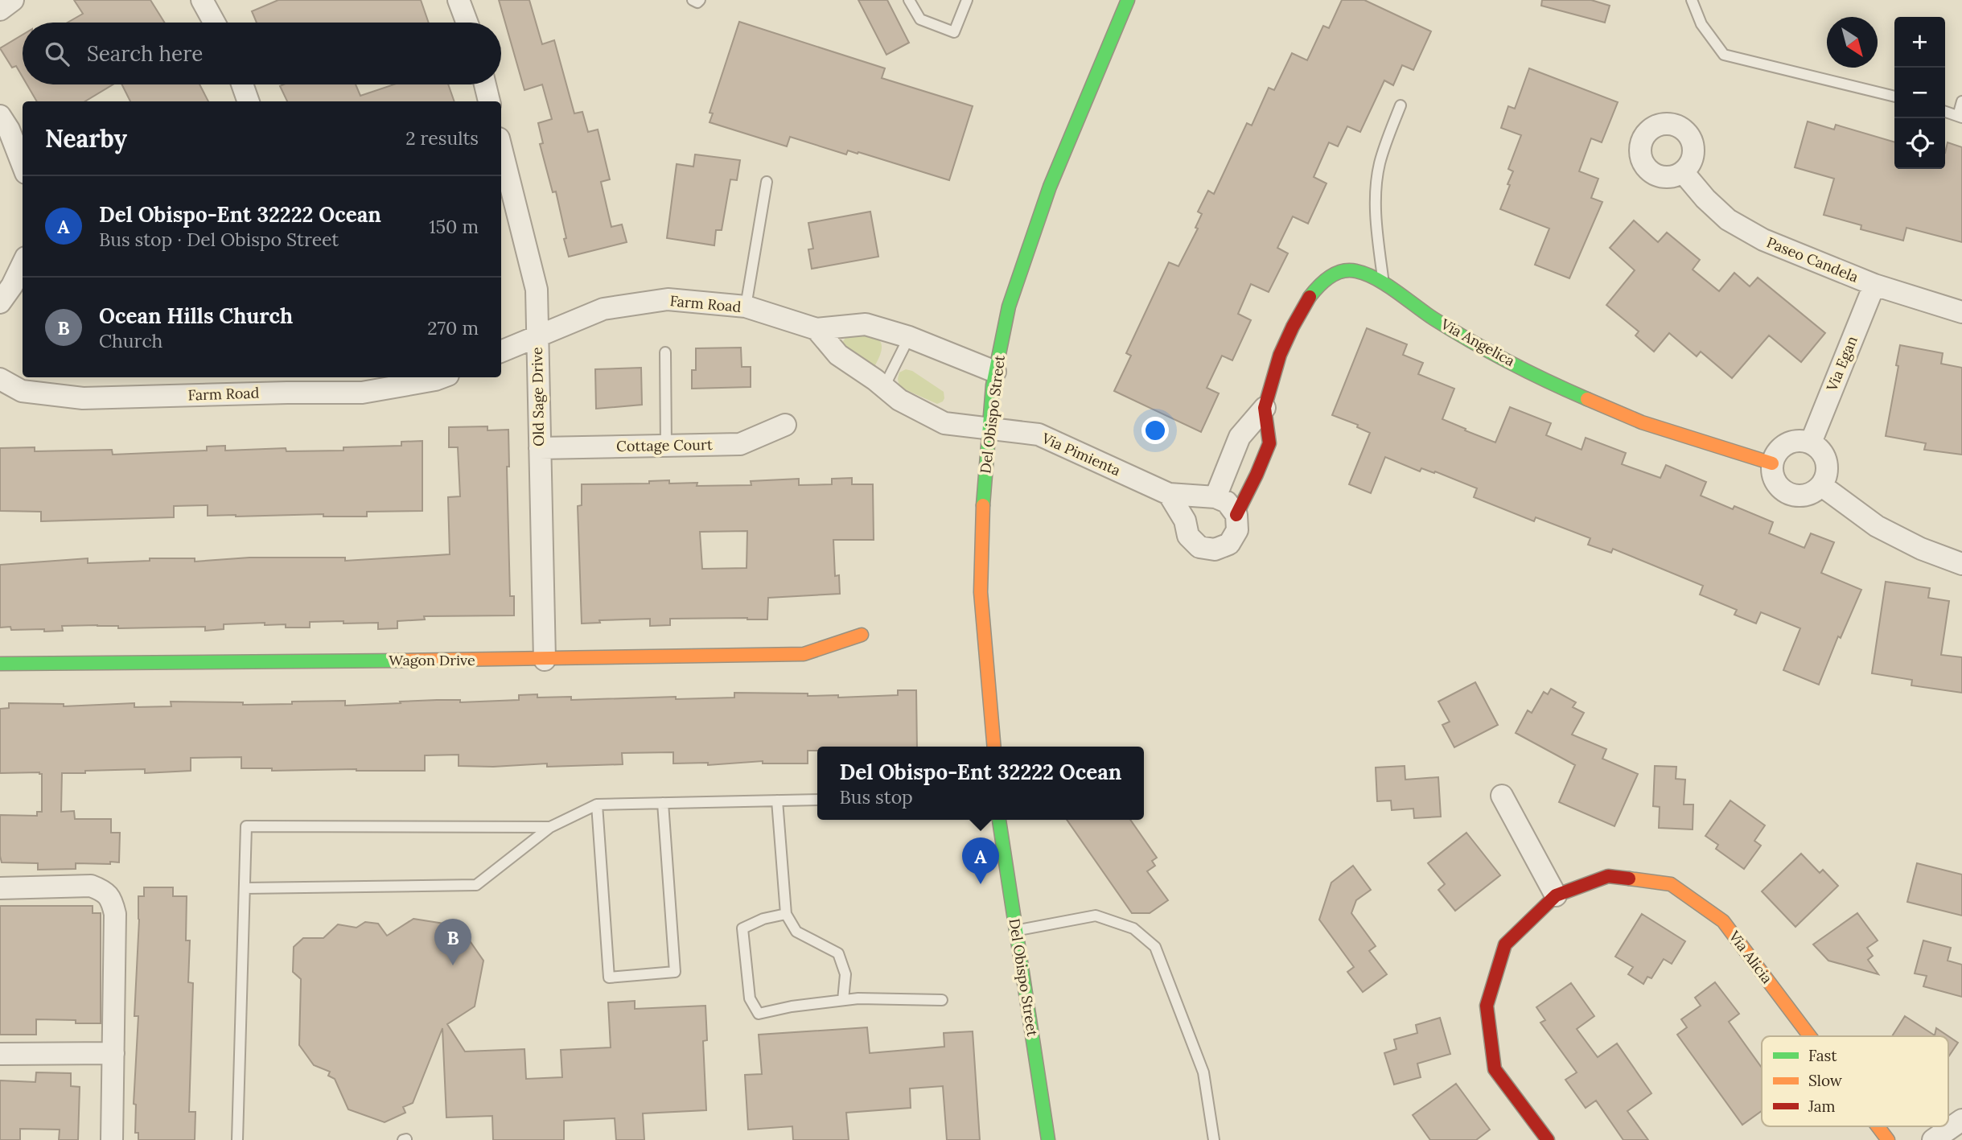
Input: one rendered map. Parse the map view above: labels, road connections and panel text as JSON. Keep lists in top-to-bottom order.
{
  "streets": {
    "street": [
      "Paseo Candela",
      "Farm Road",
      "Via Angelica",
      "Via Egan",
      "Old Sage Drive",
      "Del Obispo Street",
      "Cottage Court",
      "Via Pimienta",
      "Wagon Drive",
      "Via Alicia"
    ]
  },
  "crossings": [
    ["Paseo Candela", "Via Egan"],
    ["Farm Road", "Old Sage Drive"],
    ["Farm Road", "Del Obispo Street"],
    ["Via Angelica", "Via Egan"],
    ["Via Angelica", "Via Pimienta"],
    ["Old Sage Drive", "Cottage Court"],
    ["Old Sage Drive", "Wagon Drive"],
    ["Del Obispo Street", "Via Pimienta"]
  ],
  "legend": ["Fast", "Slow", "Jam"],
  "north": "bottom right",
  "page": {
    "map_buttons": ["+", "−"],
    "search": "Search here",
    "heading": ["Nearby", "2 results"],
    "list": [
      {
        "mark": "A",
        "name": "Del Obispo-Ent 32222 Ocean",
        "note": "Bus stop · Del Obispo Street",
        "value": "150 m"
      },
      {
        "mark": "B",
        "name": "Ocean Hills Church",
        "note": "Church",
        "value": "270 m"
      }
    ],
    "popup": ["Del Obispo-Ent 32222 Ocean", "Bus stop"],
    "pins": ["A", "B"]
  }
}
